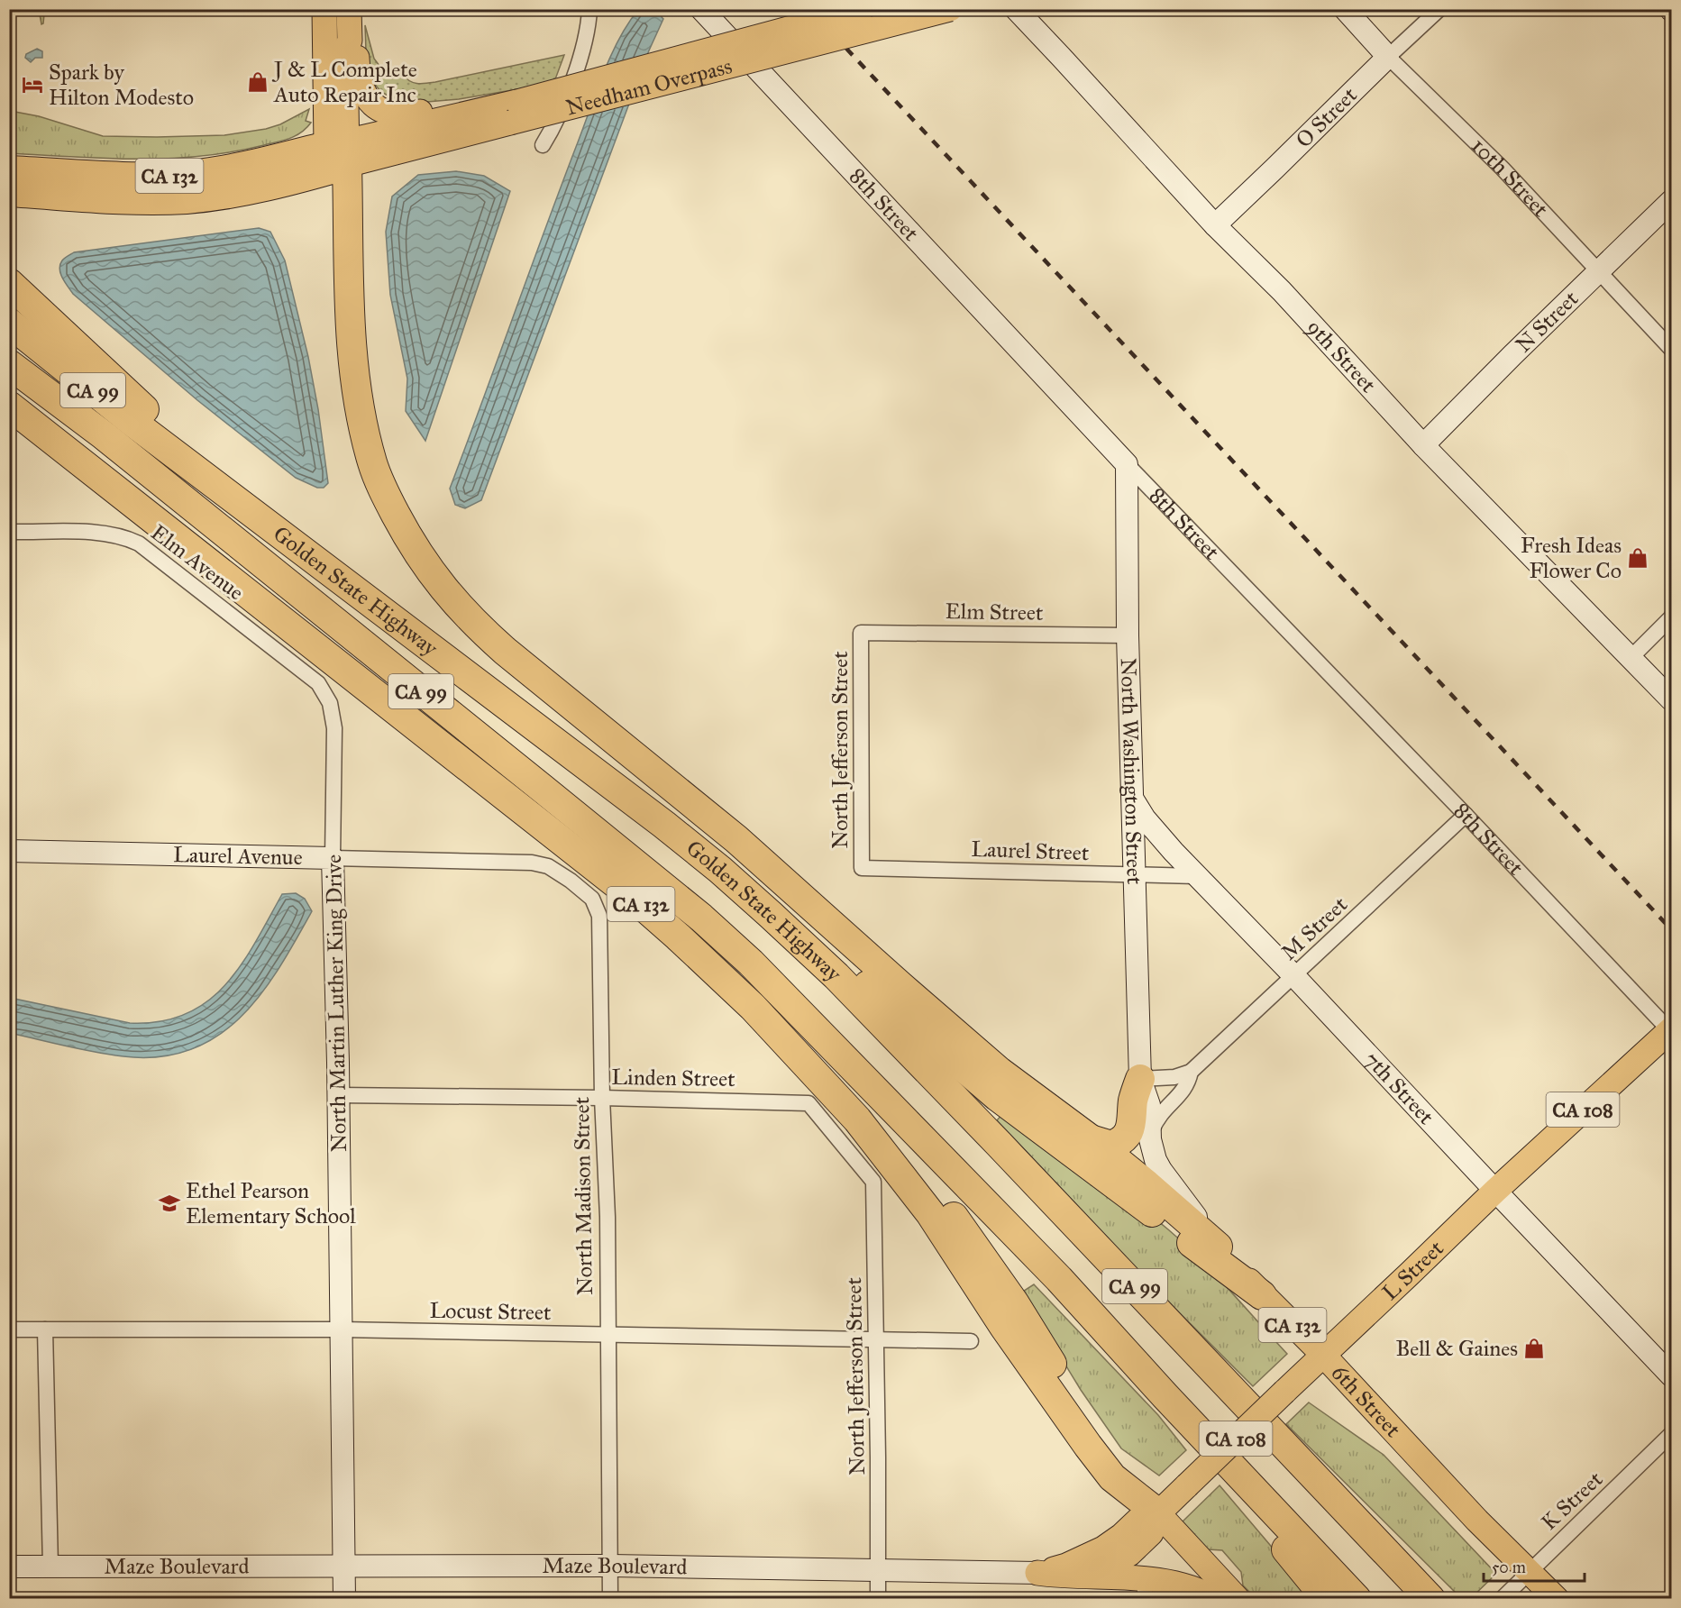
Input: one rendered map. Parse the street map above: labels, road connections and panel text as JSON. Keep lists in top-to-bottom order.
{
  "streets": {
    "highway": ["CA 132", "CA 99", "Golden State Highway"],
    "main road": [
      "Needham Overpass",
      "CA 108",
      "L Street",
      "6th Street",
      "Maze Boulevard"
    ],
    "street": [
      "O Street",
      "10th Street",
      "8th Street",
      "N Street",
      "9th Street",
      "Elm Avenue",
      "Elm Street",
      "North Jefferson Street",
      "North Washington Street",
      "Laurel Street",
      "Laurel Avenue",
      "M Street",
      "North Martin Luther King Drive",
      "Linden Street",
      "7th Street",
      "North Madison Street",
      "Locust Street",
      "K Street"
    ]
  },
  "crossings": [
    ["Needham Overpass", "CA 132"],
    ["O Street", "10th Street"],
    ["O Street", "9th Street"],
    ["CA 132", "L Street"],
    ["CA 132", "6th Street"],
    ["10th Street", "N Street"],
    ["8th Street", "North Washington Street"],
    ["8th Street", "M Street"],
    ["8th Street", "L Street"],
    ["N Street", "9th Street"],
    ["Elm Avenue", "North Martin Luther King Drive"],
    ["Elm Street", "North Jefferson Street"],
    ["Elm Street", "North Washington Street"],
    ["North Jefferson Street", "Laurel Street"],
    ["North Jefferson Street", "Linden Street"],
    ["North Jefferson Street", "Locust Street"],
    ["North Jefferson Street", "Maze Boulevard"],
    ["North Washington Street", "Laurel Street"],
    ["North Washington Street", "M Street"],
    ["North Washington Street", "7th Street"],
    ["North Washington Street", "6th Street"],
    ["Laurel Street", "7th Street"],
    ["Laurel Avenue", "North Martin Luther King Drive"],
    ["Laurel Avenue", "North Madison Street"],
    ["M Street", "7th Street"],
    ["M Street", "6th Street"],
    ["North Martin Luther King Drive", "Linden Street"],
    ["North Martin Luther King Drive", "Locust Street"],
    ["North Martin Luther King Drive", "Maze Boulevard"],
    ["Linden Street", "North Madison Street"],
    ["7th Street", "L Street"],
    ["North Madison Street", "Locust Street"],
    ["North Madison Street", "Maze Boulevard"],
    ["L Street", "6th Street"],
    ["L Street", "Maze Boulevard"],
    ["6th Street", "K Street"]
  ],
  "places": {
    "shop": ["J & L Complete Auto Repair Inc", "Fresh Ideas Flower Co", "Bell & Gaines"],
    "hotel": ["Spark by Hilton Modesto"],
    "school or university": ["Ethel Pearson Elementary School"]
  },
  "scale_bar": "50 m"
}
